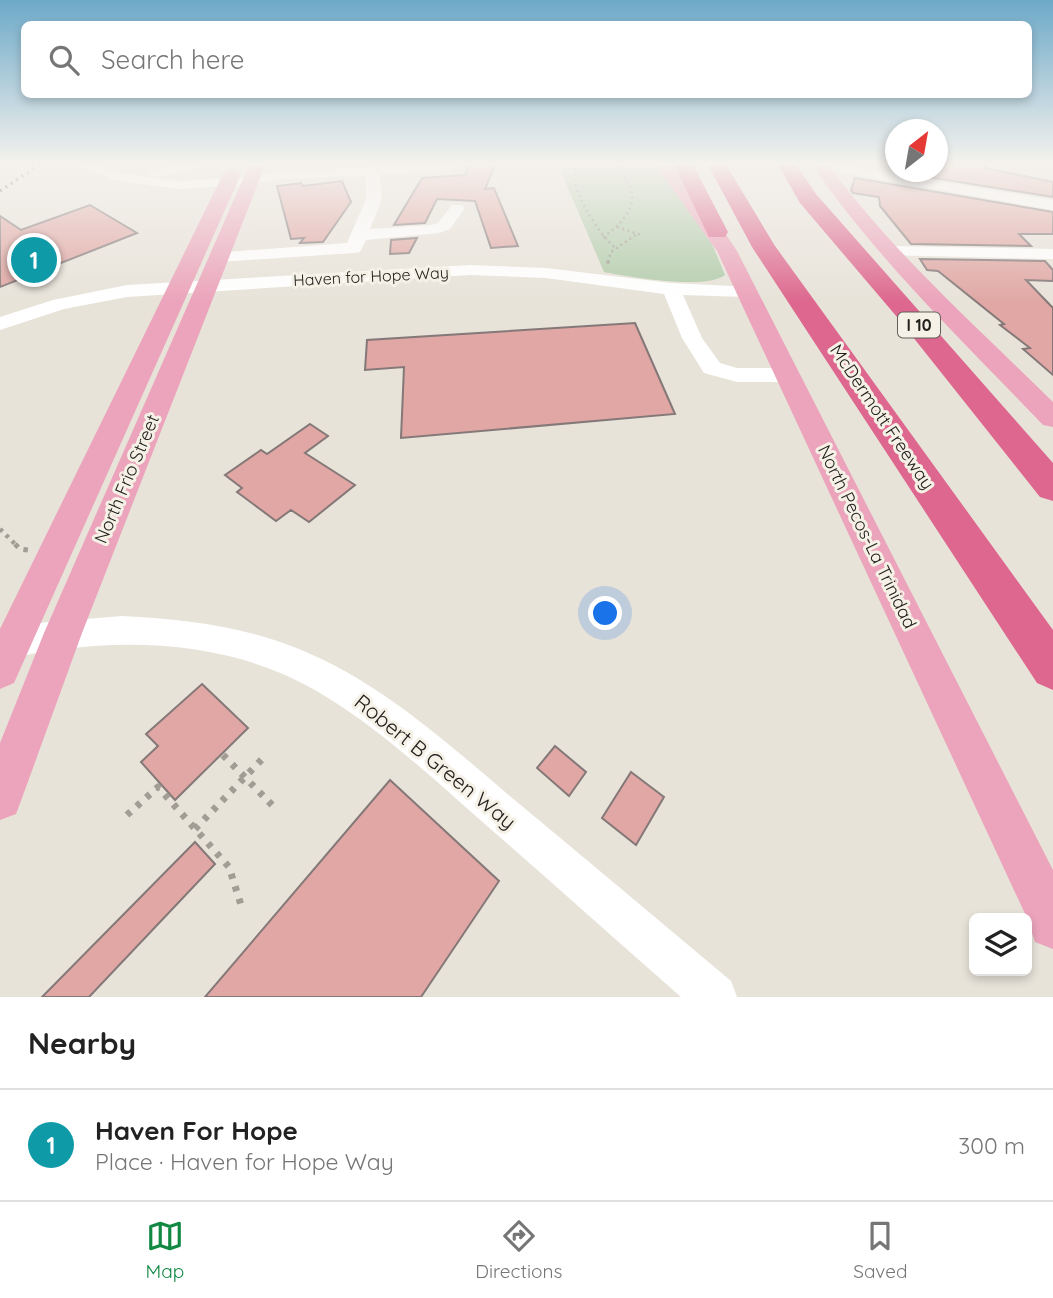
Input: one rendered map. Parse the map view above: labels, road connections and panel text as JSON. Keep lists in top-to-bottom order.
{
  "streets": {
    "highway": ["I 10", "McDermott Freeway"],
    "main road": ["North Frio Street", "North Pecos-La Trinidad"],
    "street": ["Haven for Hope Way", "Robert B Green Way"]
  },
  "crossings": [
    ["Haven for Hope Way", "North Frio Street"],
    ["Haven for Hope Way", "North Pecos-La Trinidad"],
    ["North Frio Street", "Robert B Green Way"]
  ],
  "north": "top right",
  "page": {
    "search": "Search here",
    "pins": "1",
    "heading": "Nearby",
    "list": [
      {
        "mark": "1",
        "name": "Haven For Hope",
        "note": "Place · Haven for Hope Way",
        "value": "300 m"
      }
    ],
    "nav": ["Map", "Directions", "Saved"]
  }
}
